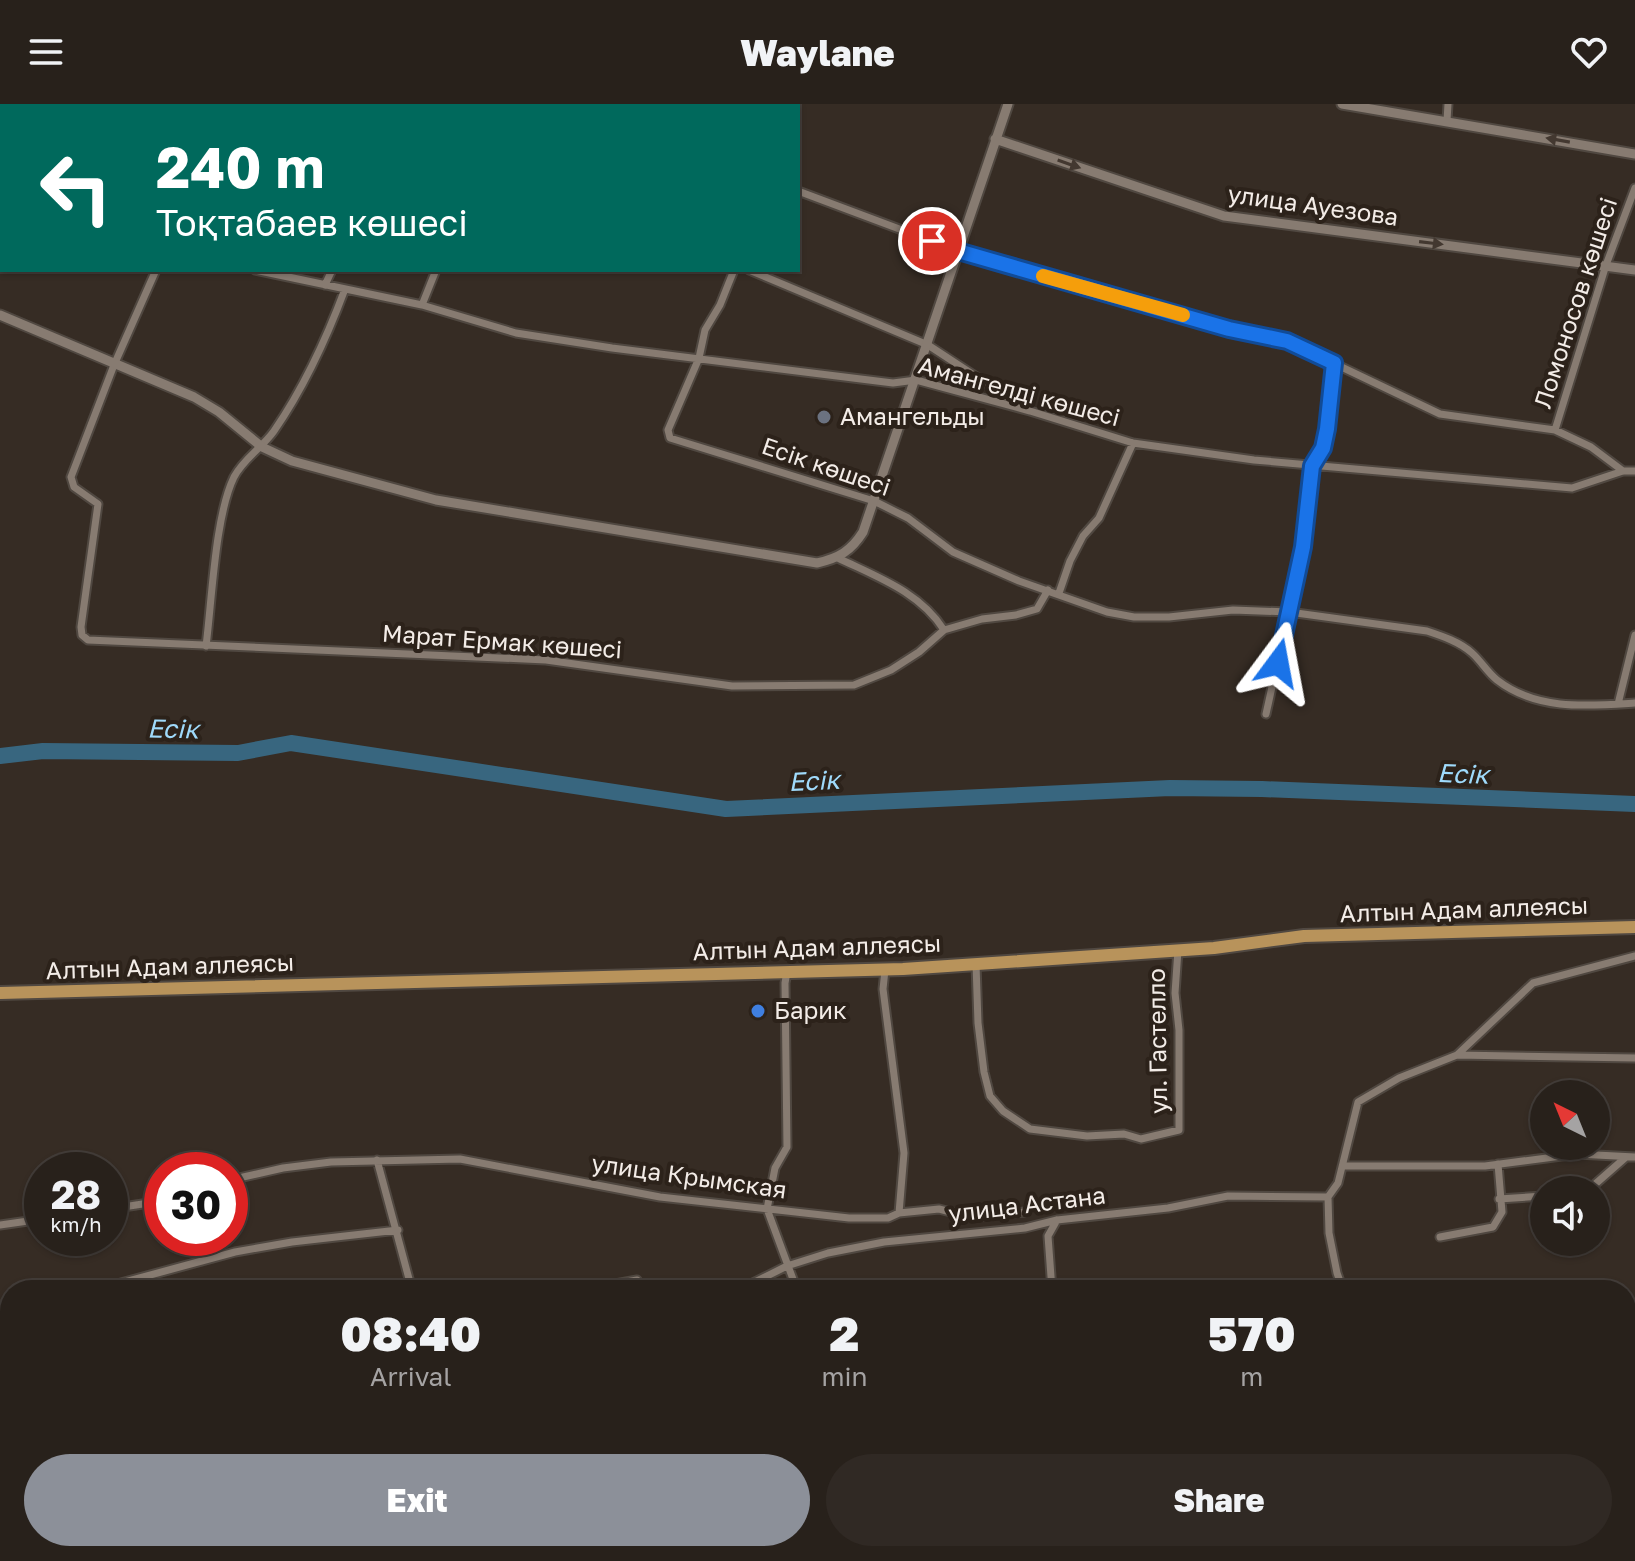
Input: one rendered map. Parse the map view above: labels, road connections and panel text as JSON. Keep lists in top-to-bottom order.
{
  "streets": {
    "main road": ["Алтын Адам аллеясы"],
    "street": [
      "улица Ауезова",
      "Ломоносов көшесі",
      "Амангелді көшесі",
      "Есік көшесі",
      "Марат Ермак көшесі",
      "ул. Гастелло",
      "улица Крымская",
      "улица Астана"
    ]
  },
  "crossings": [
    ["улица Ауезова", "Ломоносов көшесі"],
    ["Амангелді көшесі", "Есік көшесі"],
    ["Алтын Адам аллеясы", "ул. Гастелло"]
  ],
  "one_way": ["улица Ауезова"],
  "water": ["Есік"],
  "places": ["Амангельды", "Барик"],
  "north": "top left",
  "page": {
    "header": "Waylane",
    "turn": ["240 m", "Тоқтабаев көшесі"],
    "speed": "28 km/h",
    "limit": "30",
    "eta": [
      "08:40",
      "Arrival",
      "2",
      "min",
      "570",
      "m"
    ],
    "buttons": ["Exit", "Share"]
  }
}
